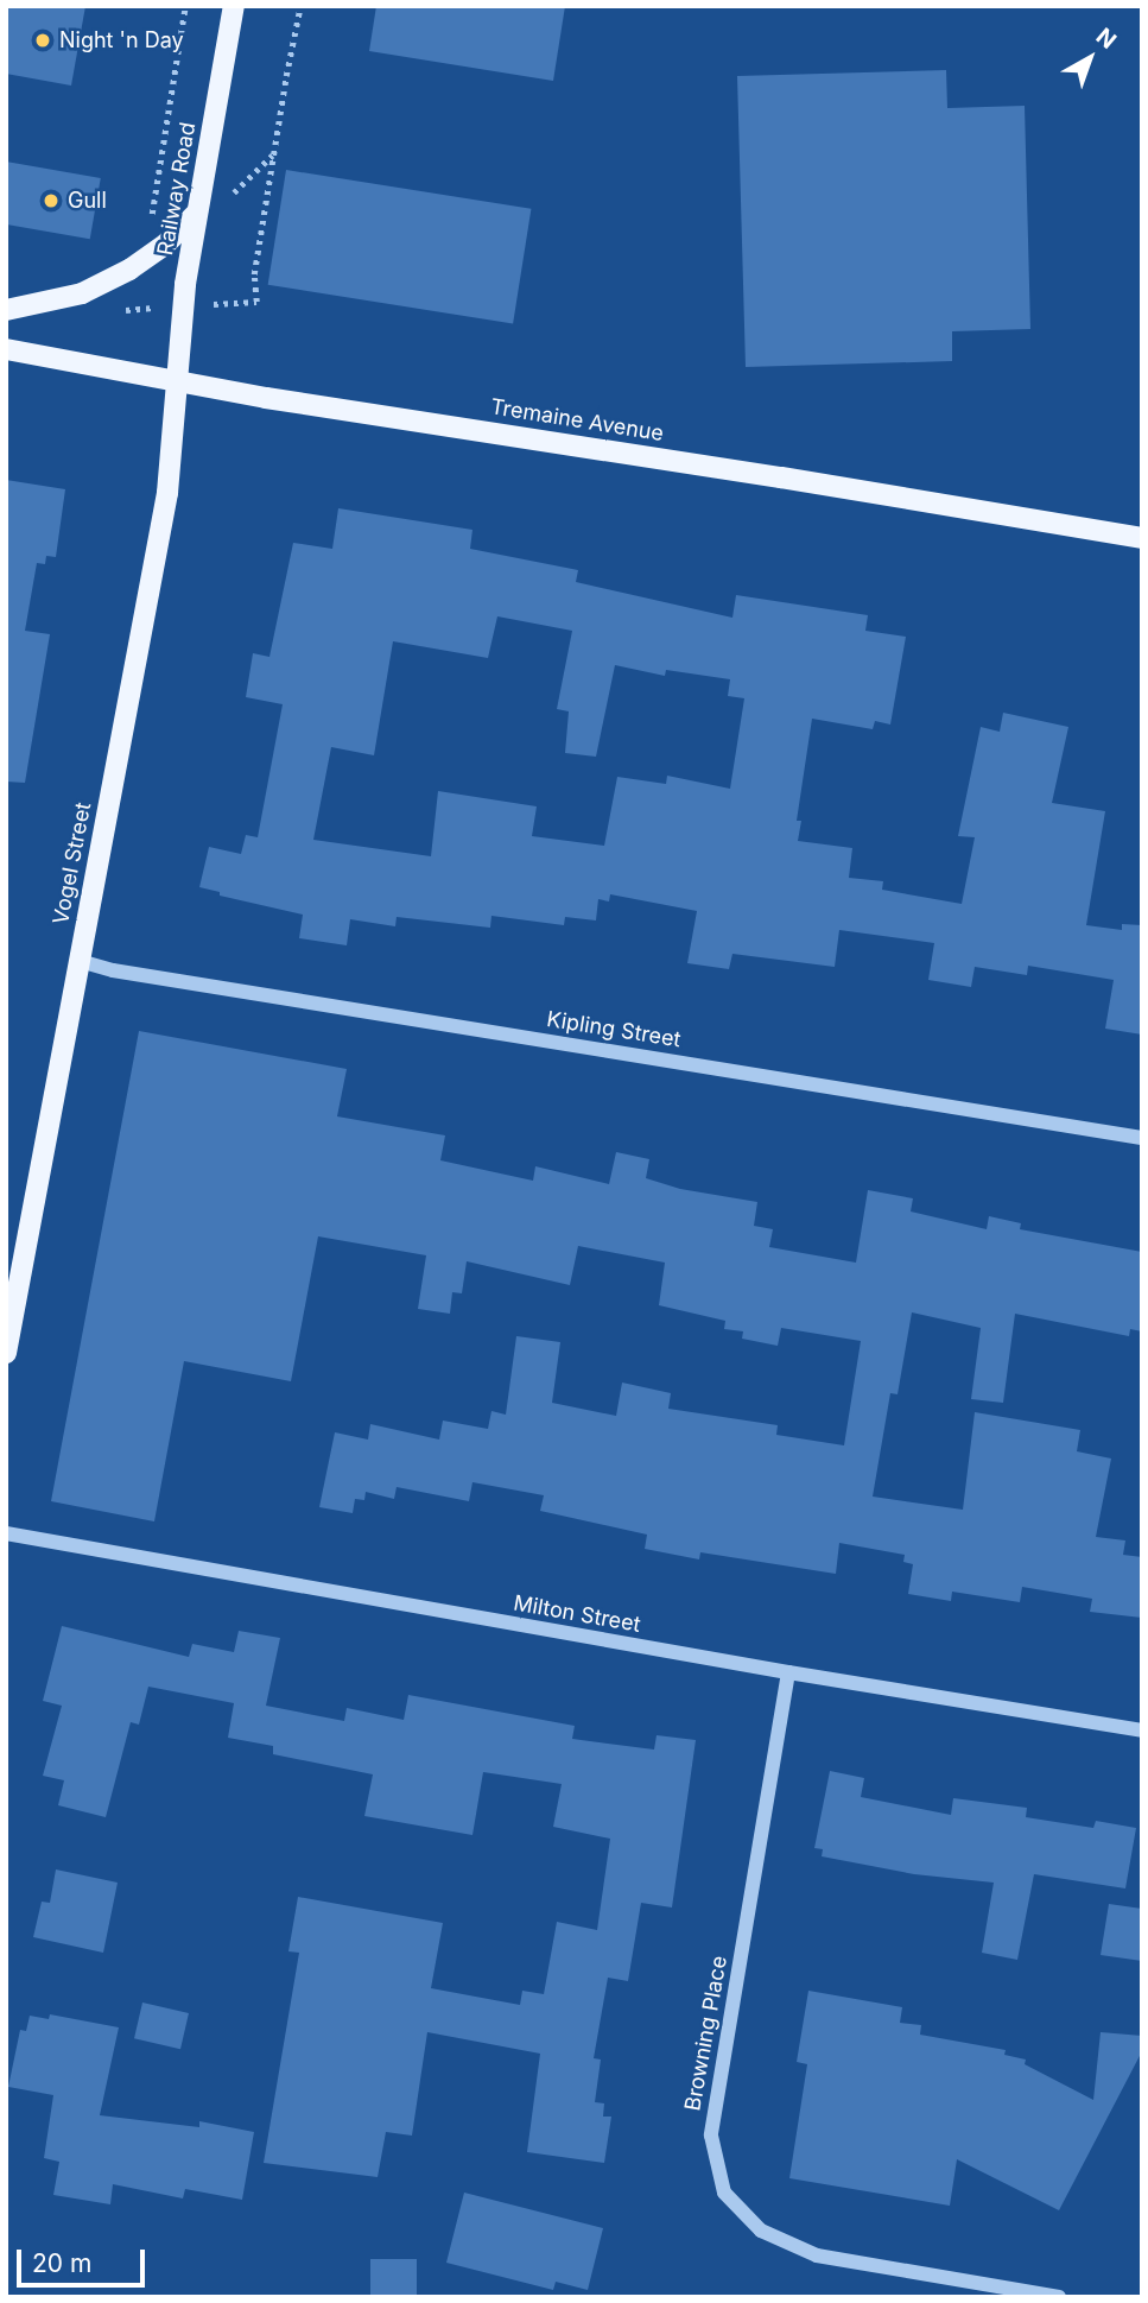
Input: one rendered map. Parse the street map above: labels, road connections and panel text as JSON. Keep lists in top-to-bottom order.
{
  "streets": {
    "main road": ["Railway Road", "Tremaine Avenue", "Vogel Street"],
    "street": ["Kipling Street", "Milton Street", "Browning Place"]
  },
  "crossings": [
    ["Railway Road", "Tremaine Avenue"],
    ["Railway Road", "Vogel Street"],
    ["Tremaine Avenue", "Vogel Street"],
    ["Vogel Street", "Kipling Street"],
    ["Milton Street", "Browning Place"]
  ],
  "places": ["Night 'n Day", "Gull"],
  "scale_bar": "20 m",
  "north": "top right"
}
